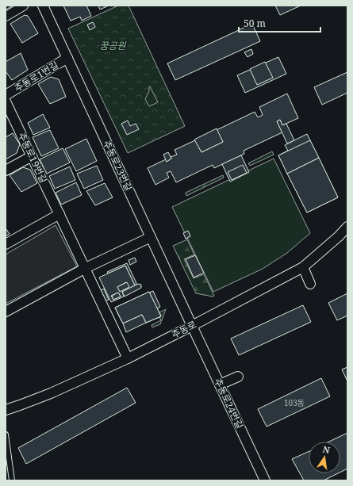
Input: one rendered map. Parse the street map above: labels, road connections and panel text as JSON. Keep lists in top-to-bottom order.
{
  "streets": {
    "street": [
      "추동로1번길",
      "추동로19번길",
      "추동로23번길",
      "추동로",
      "추동로24번길"
    ]
  },
  "crossings": [
    ["추동로1번길", "추동로23번길"],
    ["추동로19번길", "추동로"],
    ["추동로23번길", "추동로"],
    ["추동로23번길", "추동로24번길"],
    ["추동로", "추동로24번길"]
  ],
  "parks": ["꿈공원"],
  "house_numbers": ["103동"],
  "scale_bar": "50 m",
  "north": "top"
}
